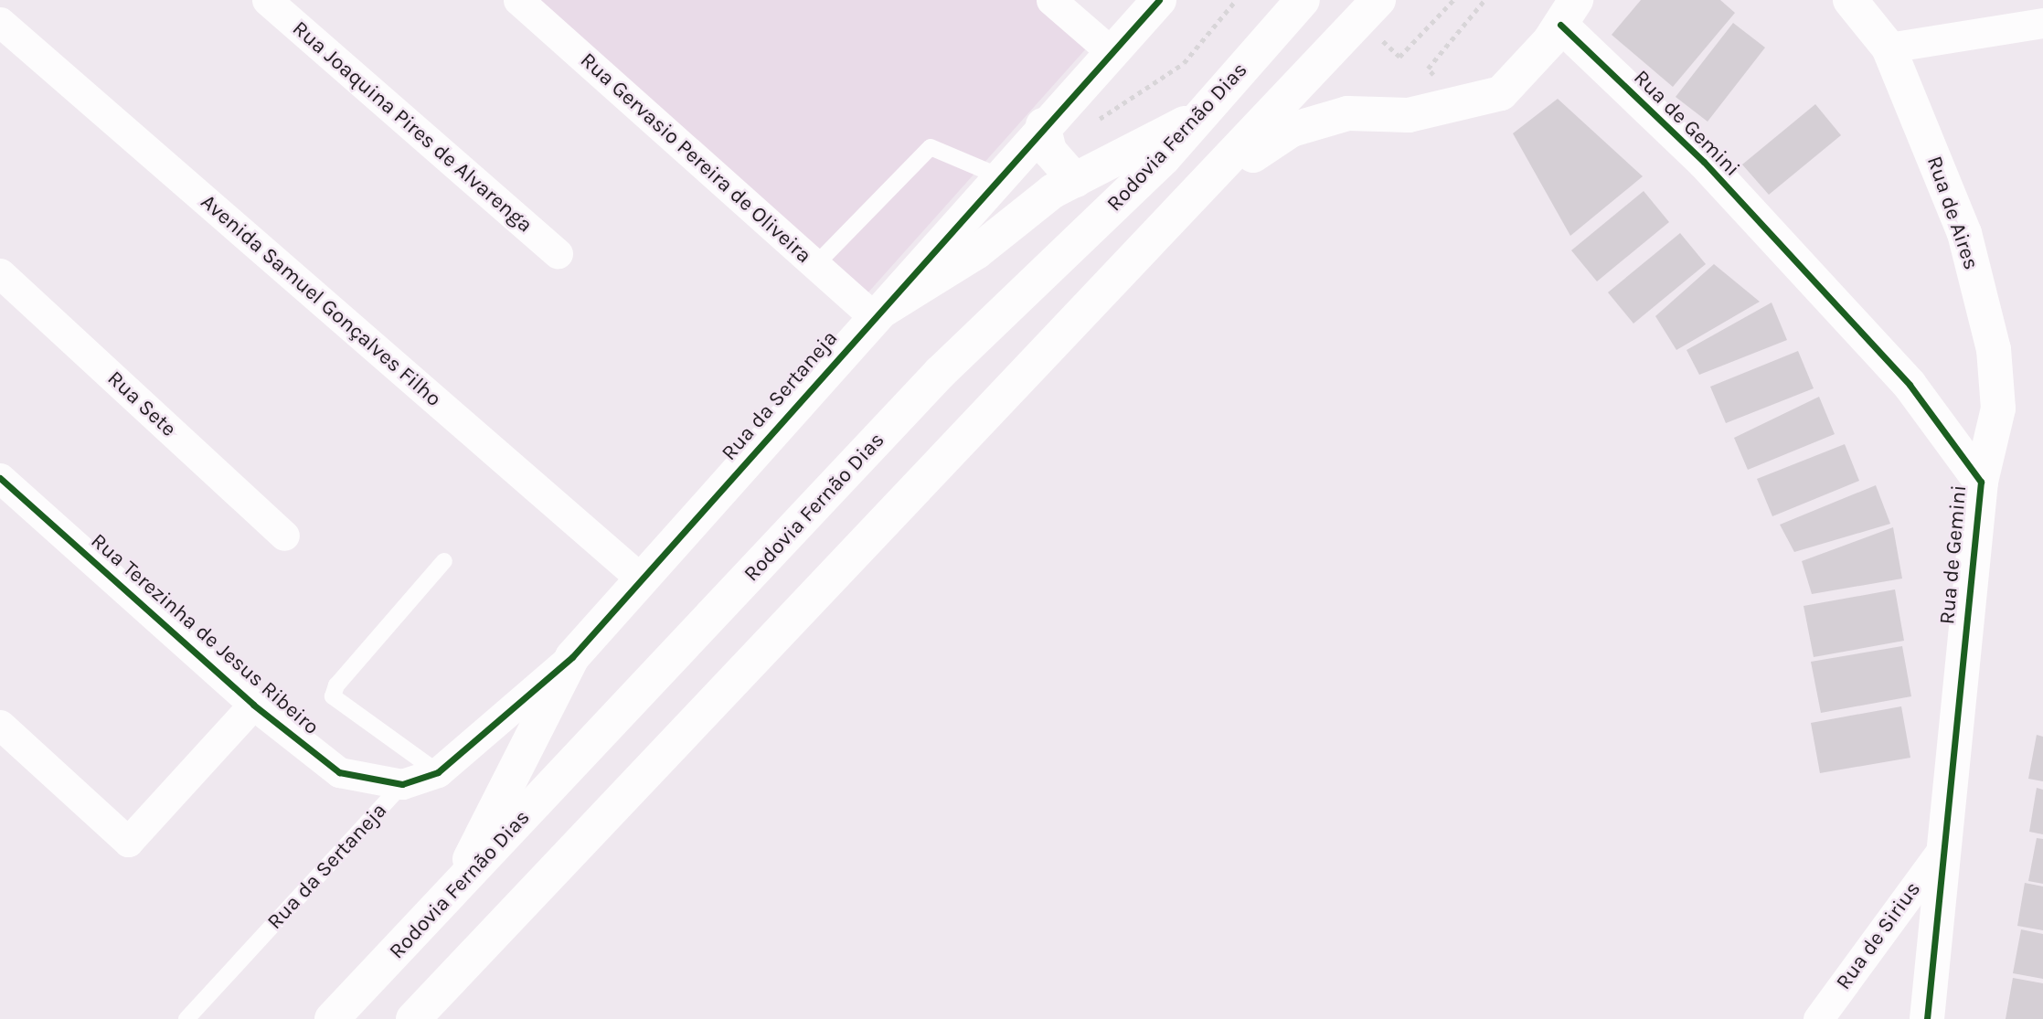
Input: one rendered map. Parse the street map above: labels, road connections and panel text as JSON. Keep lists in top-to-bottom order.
{
  "streets": {
    "main road": [
      "Rua de Gemini",
      "Rodovia Fernão Dias",
      "Rua de Aires",
      "Rua da Sertaneja"
    ],
    "street": [
      "Rua Joaquina Pires de Alvarenga",
      "Rua Gervasio Pereira de Oliveira",
      "Avenida Samuel Gonçalves Filho",
      "Rua Sete",
      "Rua Terezinha de Jesus Ribeiro",
      "Rua de Sirius"
    ]
  },
  "crossings": [
    ["Rua de Gemini", "Rua de Aires"],
    ["Rua de Gemini", "Rua de Sirius"],
    ["Rua Gervasio Pereira de Oliveira", "Rua da Sertaneja"],
    ["Avenida Samuel Gonçalves Filho", "Rua da Sertaneja"],
    ["Rua da Sertaneja", "Rua Terezinha de Jesus Ribeiro"]
  ]
}
